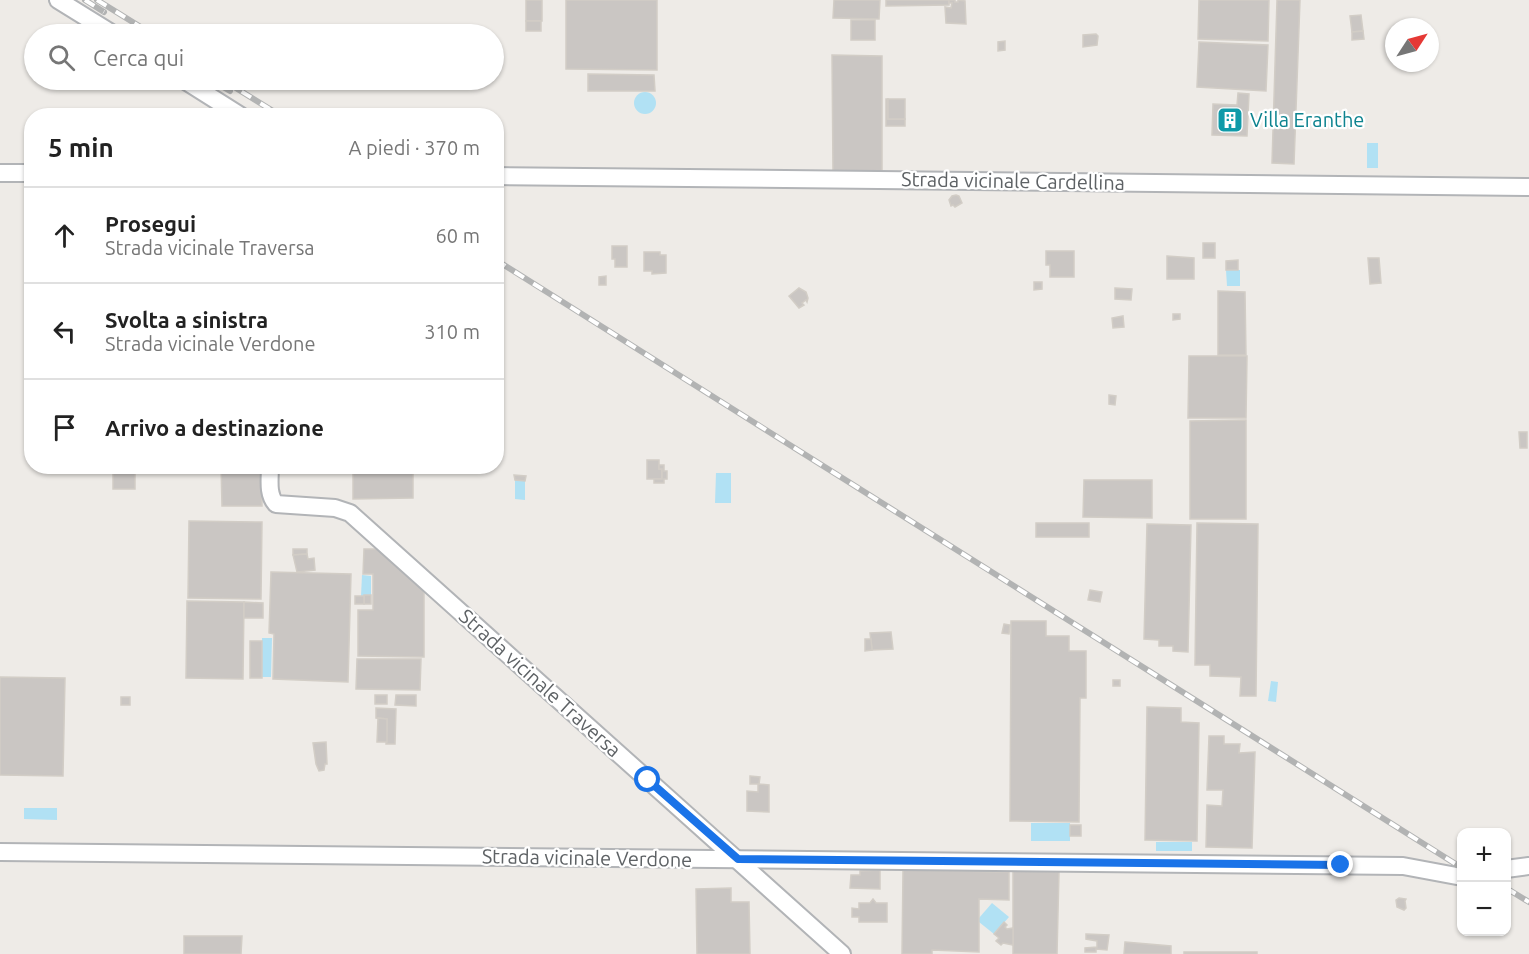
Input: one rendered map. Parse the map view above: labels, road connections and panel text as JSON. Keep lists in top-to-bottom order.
{
  "streets": {
    "street": ["Strada vicinale Cardellina", "Strada vicinale Traversa", "Strada vicinale Verdone"]
  },
  "crossings": [
    ["Strada vicinale Traversa", "Strada vicinale Verdone"]
  ],
  "places": {
    "building": ["Villa Eranthe"]
  },
  "north": "top right",
  "page": {
    "search": "Cerca qui",
    "heading": ["5 min", "A piedi · 370 m"],
    "list": [
      ["Prosegui", "Strada vicinale Traversa", "60 m"],
      ["Svolta a sinistra", "Strada vicinale Verdone", "310 m"],
      "Arrivo a destinazione"
    ],
    "map_buttons": ["+", "−"]
  }
}
